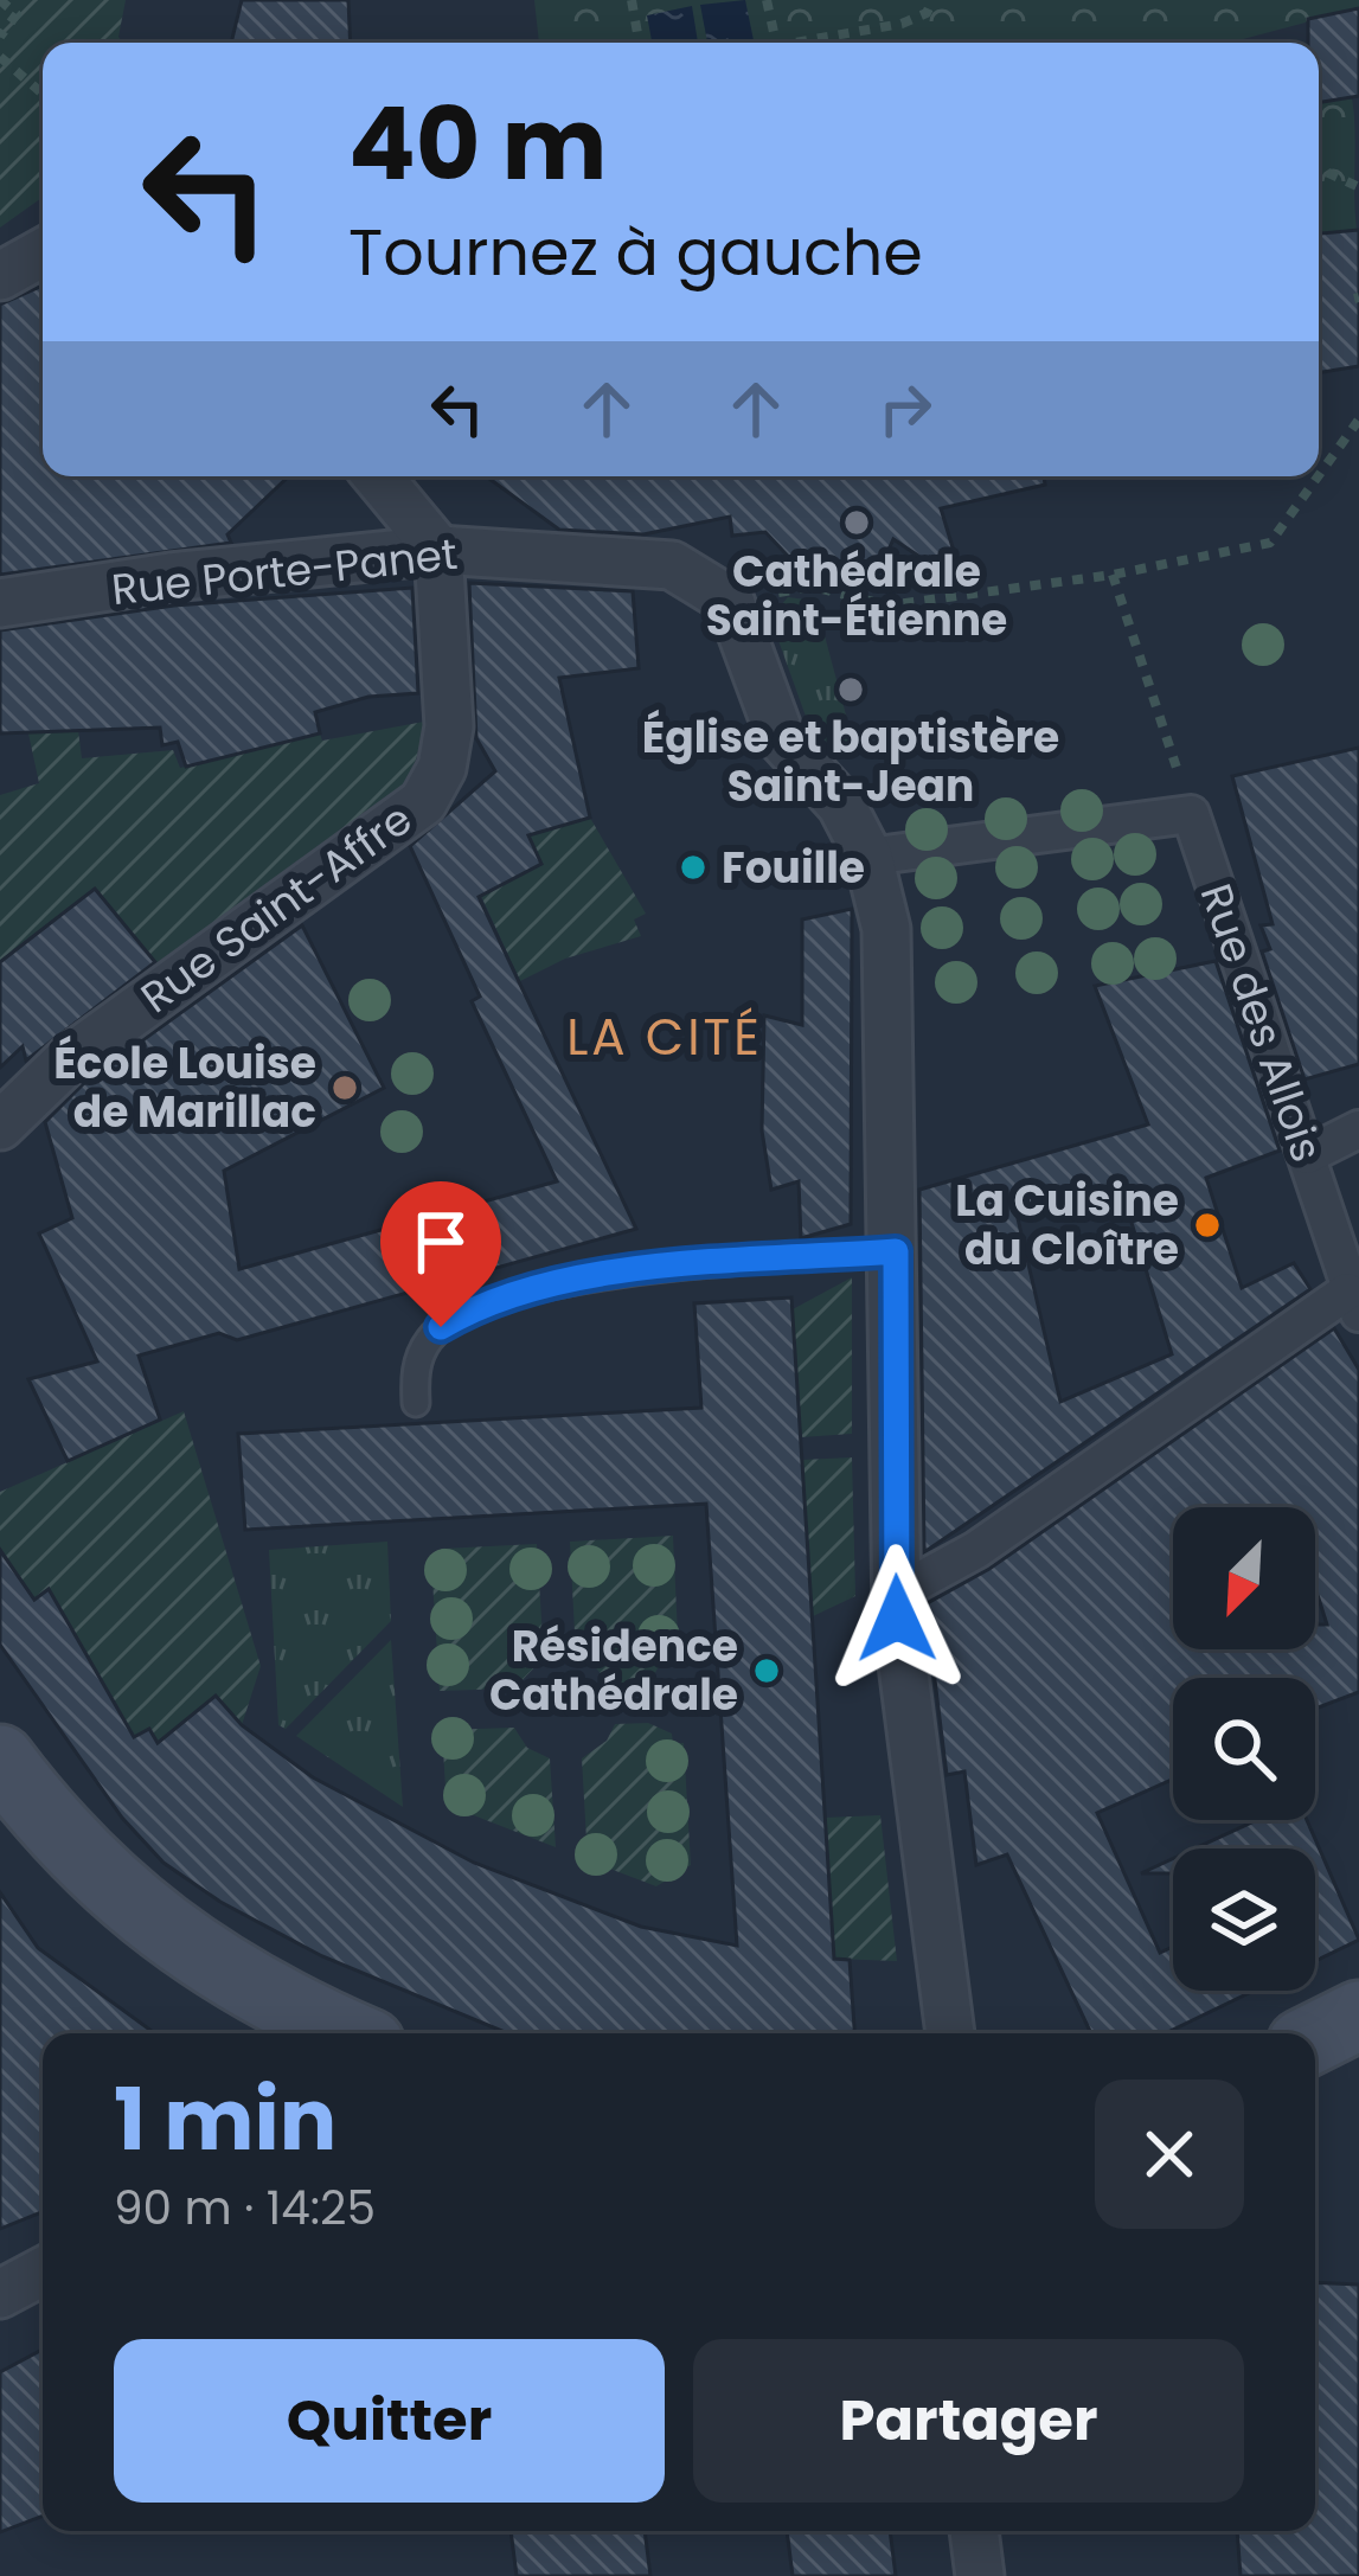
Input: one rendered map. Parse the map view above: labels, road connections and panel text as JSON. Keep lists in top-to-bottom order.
{
  "streets": {
    "street": ["Rue Porte-Panet", "Rue Saint-Affre", "Rue des Allois"]
  },
  "crossings": [
    ["Rue Porte-Panet", "Rue Saint-Affre"]
  ],
  "districts": ["LA CITÉ"],
  "places": [
    "Cathédrale Saint-Étienne",
    "Église et baptistère Saint-Jean",
    "Fouille",
    "École Louise de Marillac",
    "La Cuisine du Cloître",
    "Résidence Cathédrale"
  ],
  "north": "bottom left",
  "page": {
    "turn": ["40 m", "Tournez à gauche"],
    "heading": ["1 min", "90 m · 14:25"],
    "buttons": ["Quitter", "Partager"]
  }
}
